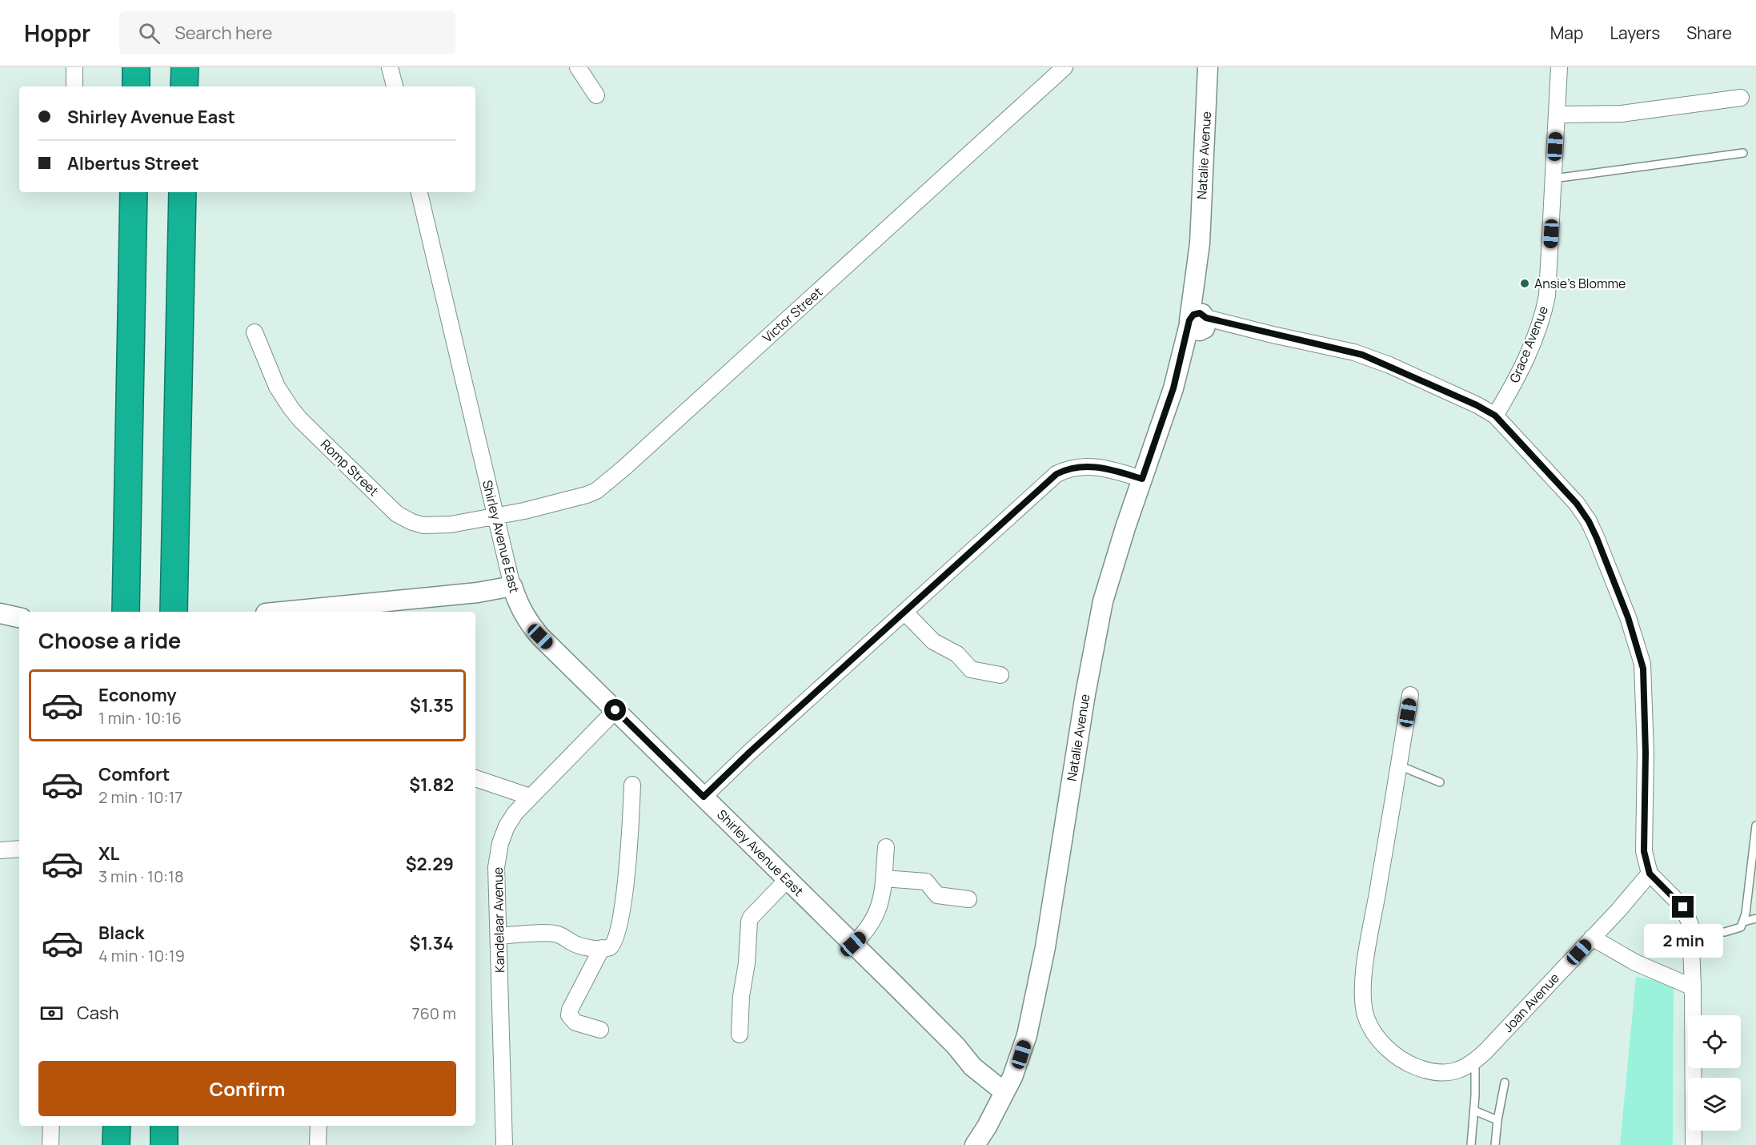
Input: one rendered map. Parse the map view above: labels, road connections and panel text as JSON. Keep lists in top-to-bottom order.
{
  "streets": {
    "street": [
      "Natalie Avenue",
      "Victor Street",
      "Grace Avenue",
      "Romp Street",
      "Shirley Avenue East",
      "Kandelaar Avenue",
      "Joan Avenue"
    ]
  },
  "crossings": [
    ["Natalie Avenue", "Shirley Avenue East"],
    ["Victor Street", "Romp Street"],
    ["Victor Street", "Shirley Avenue East"],
    ["Romp Street", "Shirley Avenue East"],
    ["Shirley Avenue East", "Kandelaar Avenue"]
  ],
  "places": ["Ansie's Blomme"],
  "page": {
    "header": "Hoppr",
    "search": "Search here",
    "nav": ["Map", "Layers", "Share"],
    "banner": ["Shirley Avenue East", "Albertus Street"],
    "heading": "Choose a ride",
    "list": [
      {
        "name": "Economy",
        "note": "1 min · 10:16",
        "value": "$1.35"
      },
      {
        "name": "Comfort",
        "note": "2 min · 10:17",
        "value": "$1.82"
      },
      {
        "name": "XL",
        "note": "3 min · 10:18",
        "value": "$2.29"
      },
      {
        "name": "Black",
        "note": "4 min · 10:19",
        "value": "$1.34"
      }
    ],
    "bubble": "2 min",
    "pay": ["Cash", "760 m"],
    "buttons": "Confirm"
  }
}
